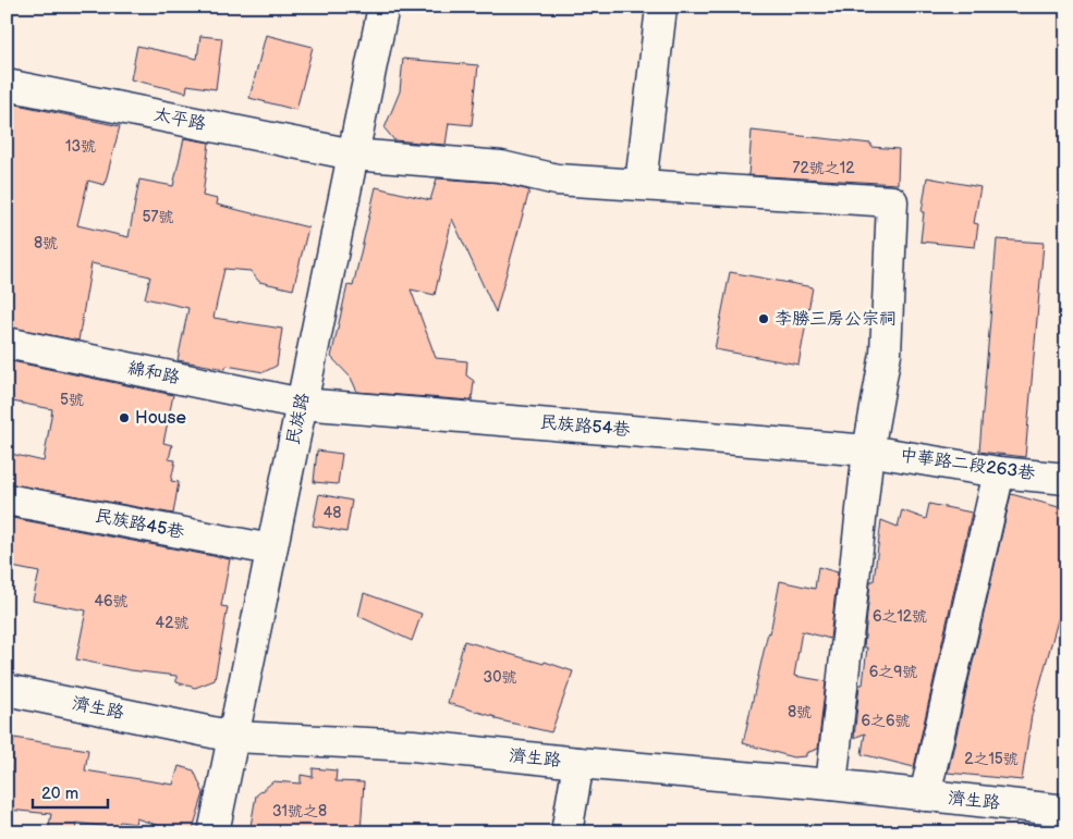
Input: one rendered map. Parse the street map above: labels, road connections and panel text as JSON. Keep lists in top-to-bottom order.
{
  "streets": {
    "street": [
      "太平路",
      "綿和路",
      "民族路",
      "民族路54巷",
      "中華路二段263巷",
      "民族路45巷",
      "濟生路"
    ]
  },
  "crossings": [
    ["太平路", "民族路"],
    ["太平路", "民族路54巷"],
    ["太平路", "中華路二段263巷"],
    ["綿和路", "民族路"],
    ["綿和路", "民族路54巷"],
    ["民族路", "民族路54巷"],
    ["民族路", "民族路45巷"],
    ["民族路", "濟生路"],
    ["民族路54巷", "中華路二段263巷"]
  ],
  "places": ["李勝三房公宗祠", "House"],
  "house_numbers": [
    "13號",
    "72號之12",
    "57號",
    "8號",
    "5號",
    "48",
    "46號",
    "6之12號",
    "42號",
    "6之9號",
    "30號",
    "8號",
    "6之6號",
    "2之15號",
    "31號之8"
  ],
  "scale_bar": "20 m"
}
